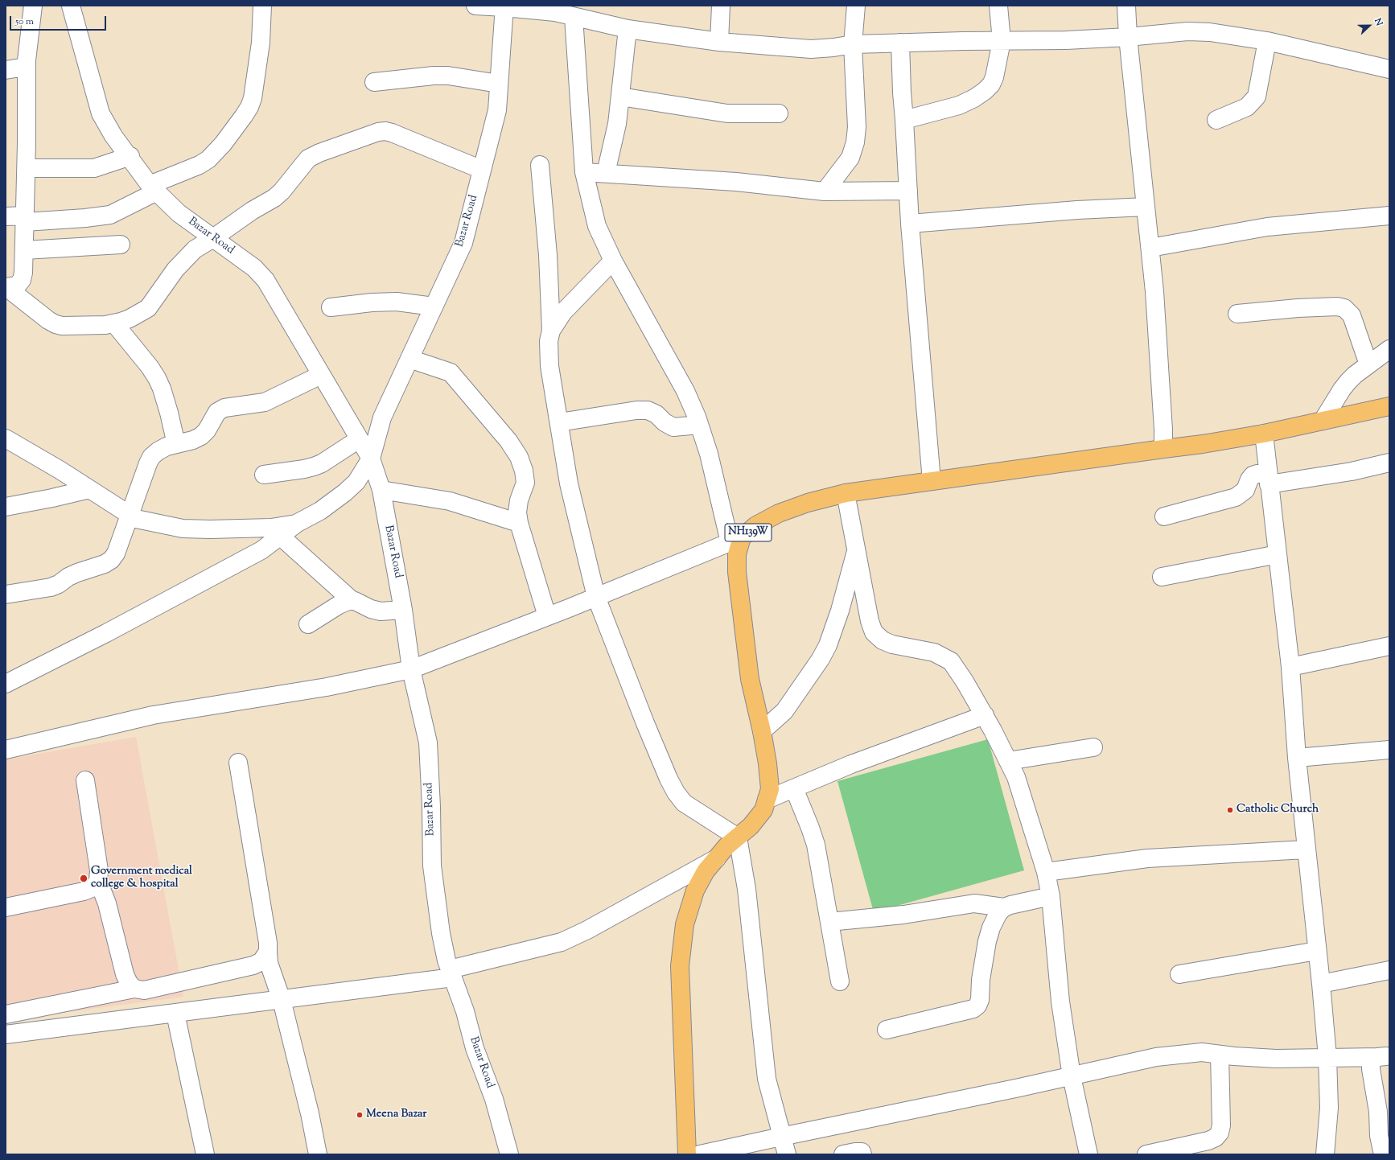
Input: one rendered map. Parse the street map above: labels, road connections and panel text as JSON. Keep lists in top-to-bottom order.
{
  "streets": {
    "highway": ["NH139W"],
    "street": ["Bazar Road"]
  },
  "places": ["Catholic Church", "Government medical college & hospital", "Meena Bazar"],
  "scale_bar": "50 m",
  "north": "right"
}
